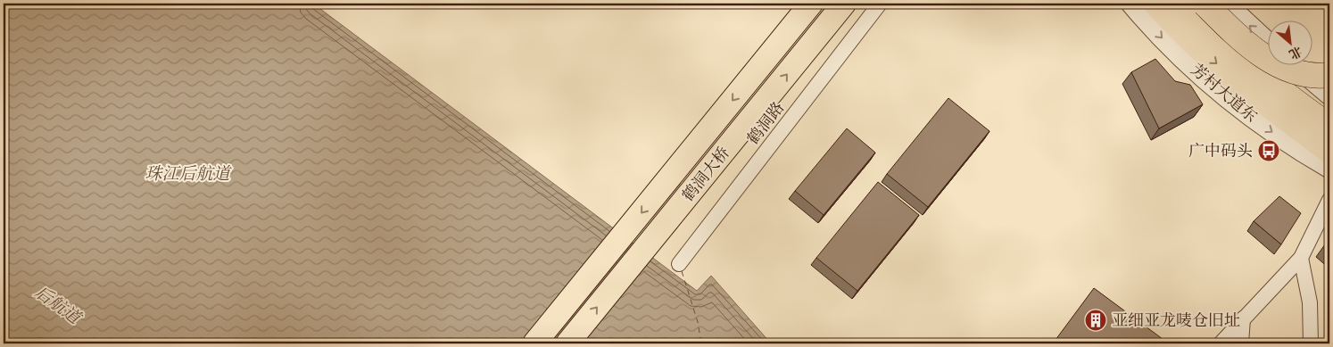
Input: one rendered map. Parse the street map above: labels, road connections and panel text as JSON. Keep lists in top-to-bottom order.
{
  "streets": {
    "highway": ["芳村大道东"],
    "main road": ["鹤洞大桥"],
    "street": ["鹤洞路"]
  },
  "one_way": ["芳村大道东"],
  "water": ["珠江后航道", "后航道"],
  "places": {
    "bus stop": ["广中码头"],
    "building": ["亚细亚龙唛仓旧址"]
  },
  "north": "bottom right"
}
